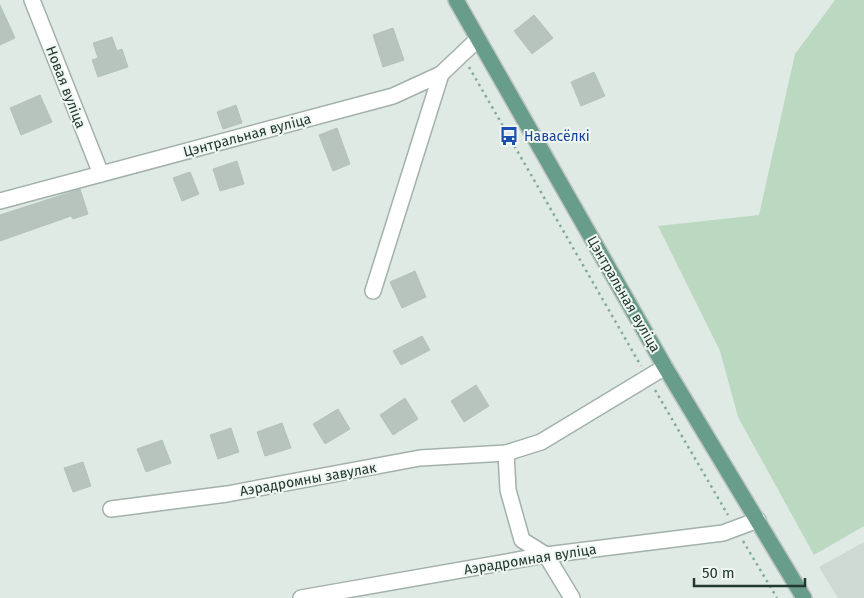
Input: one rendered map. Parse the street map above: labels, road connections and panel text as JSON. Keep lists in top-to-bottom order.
{
  "streets": {
    "main road": ["Цэнтральная вуліца"],
    "street": ["Новая вуліца", "Аэрадромны завулак", "Аэрадромная вуліца"]
  },
  "crossings": [
    ["Новая вуліца", "Цэнтральная вуліца"],
    ["Цэнтральная вуліца", "Аэрадромны завулак"],
    ["Цэнтральная вуліца", "Аэрадромная вуліца"]
  ],
  "places": {
    "bus stop": ["Навасёлкі"]
  },
  "scale_bar": "50 m"
}
